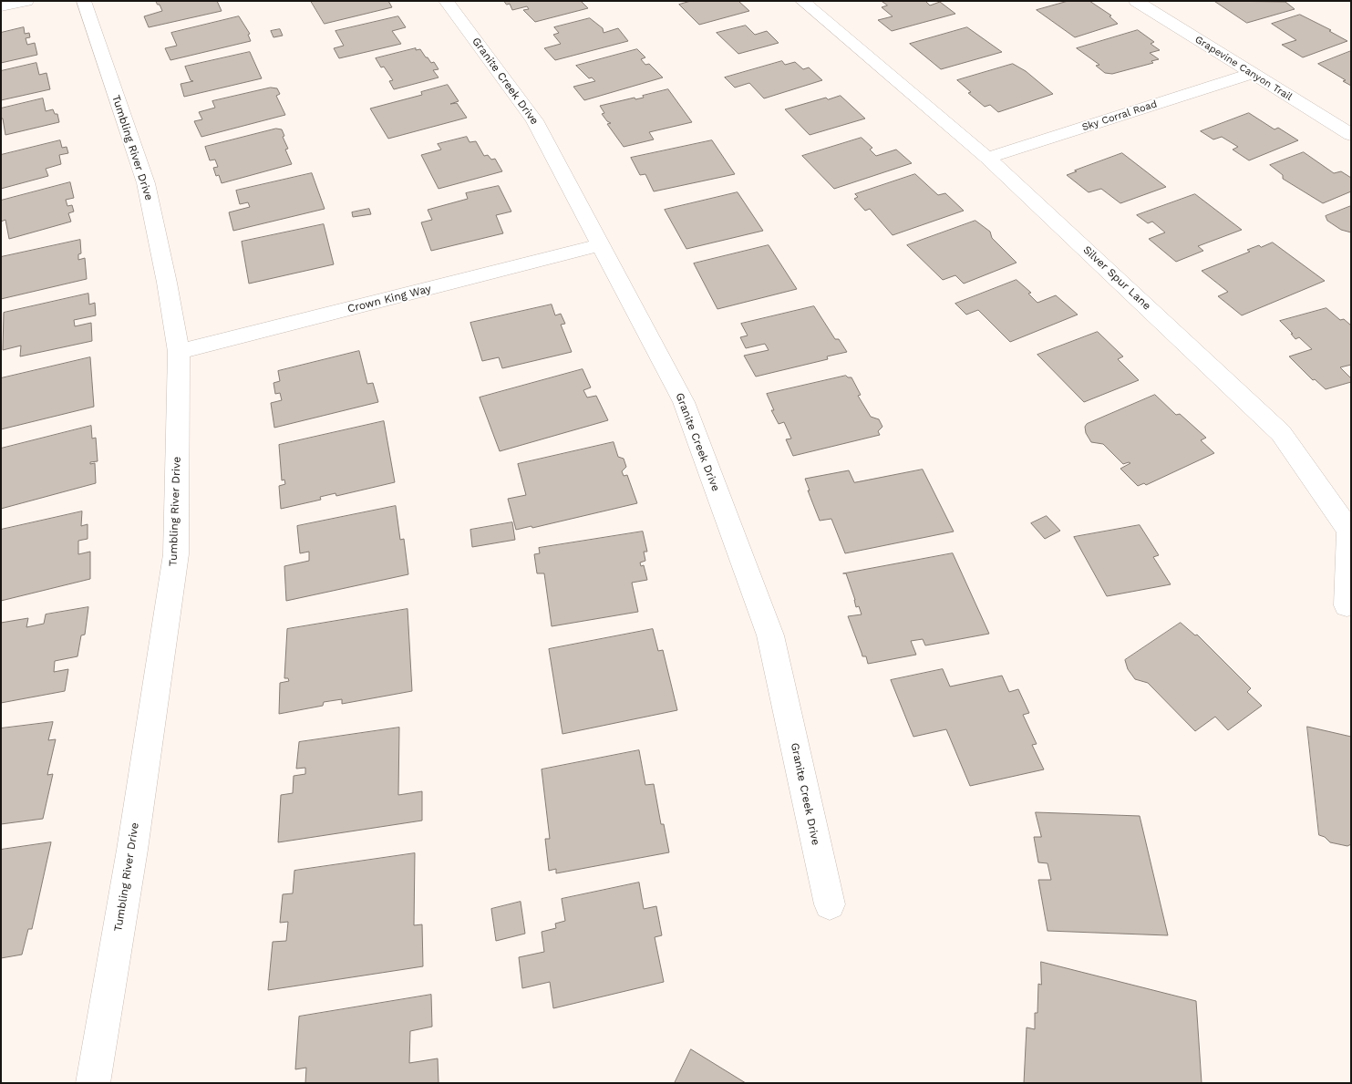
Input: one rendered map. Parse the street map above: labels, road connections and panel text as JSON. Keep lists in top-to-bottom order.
{
  "streets": {
    "street": [
      "Grapevine Canyon Trail",
      "Granite Creek Drive",
      "Sky Corral Road",
      "Tumbling River Drive",
      "Silver Spur Lane",
      "Crown King Way"
    ]
  },
  "crossings": [
    ["Grapevine Canyon Trail", "Sky Corral Road"],
    ["Granite Creek Drive", "Crown King Way"],
    ["Sky Corral Road", "Silver Spur Lane"],
    ["Tumbling River Drive", "Crown King Way"]
  ]
}
